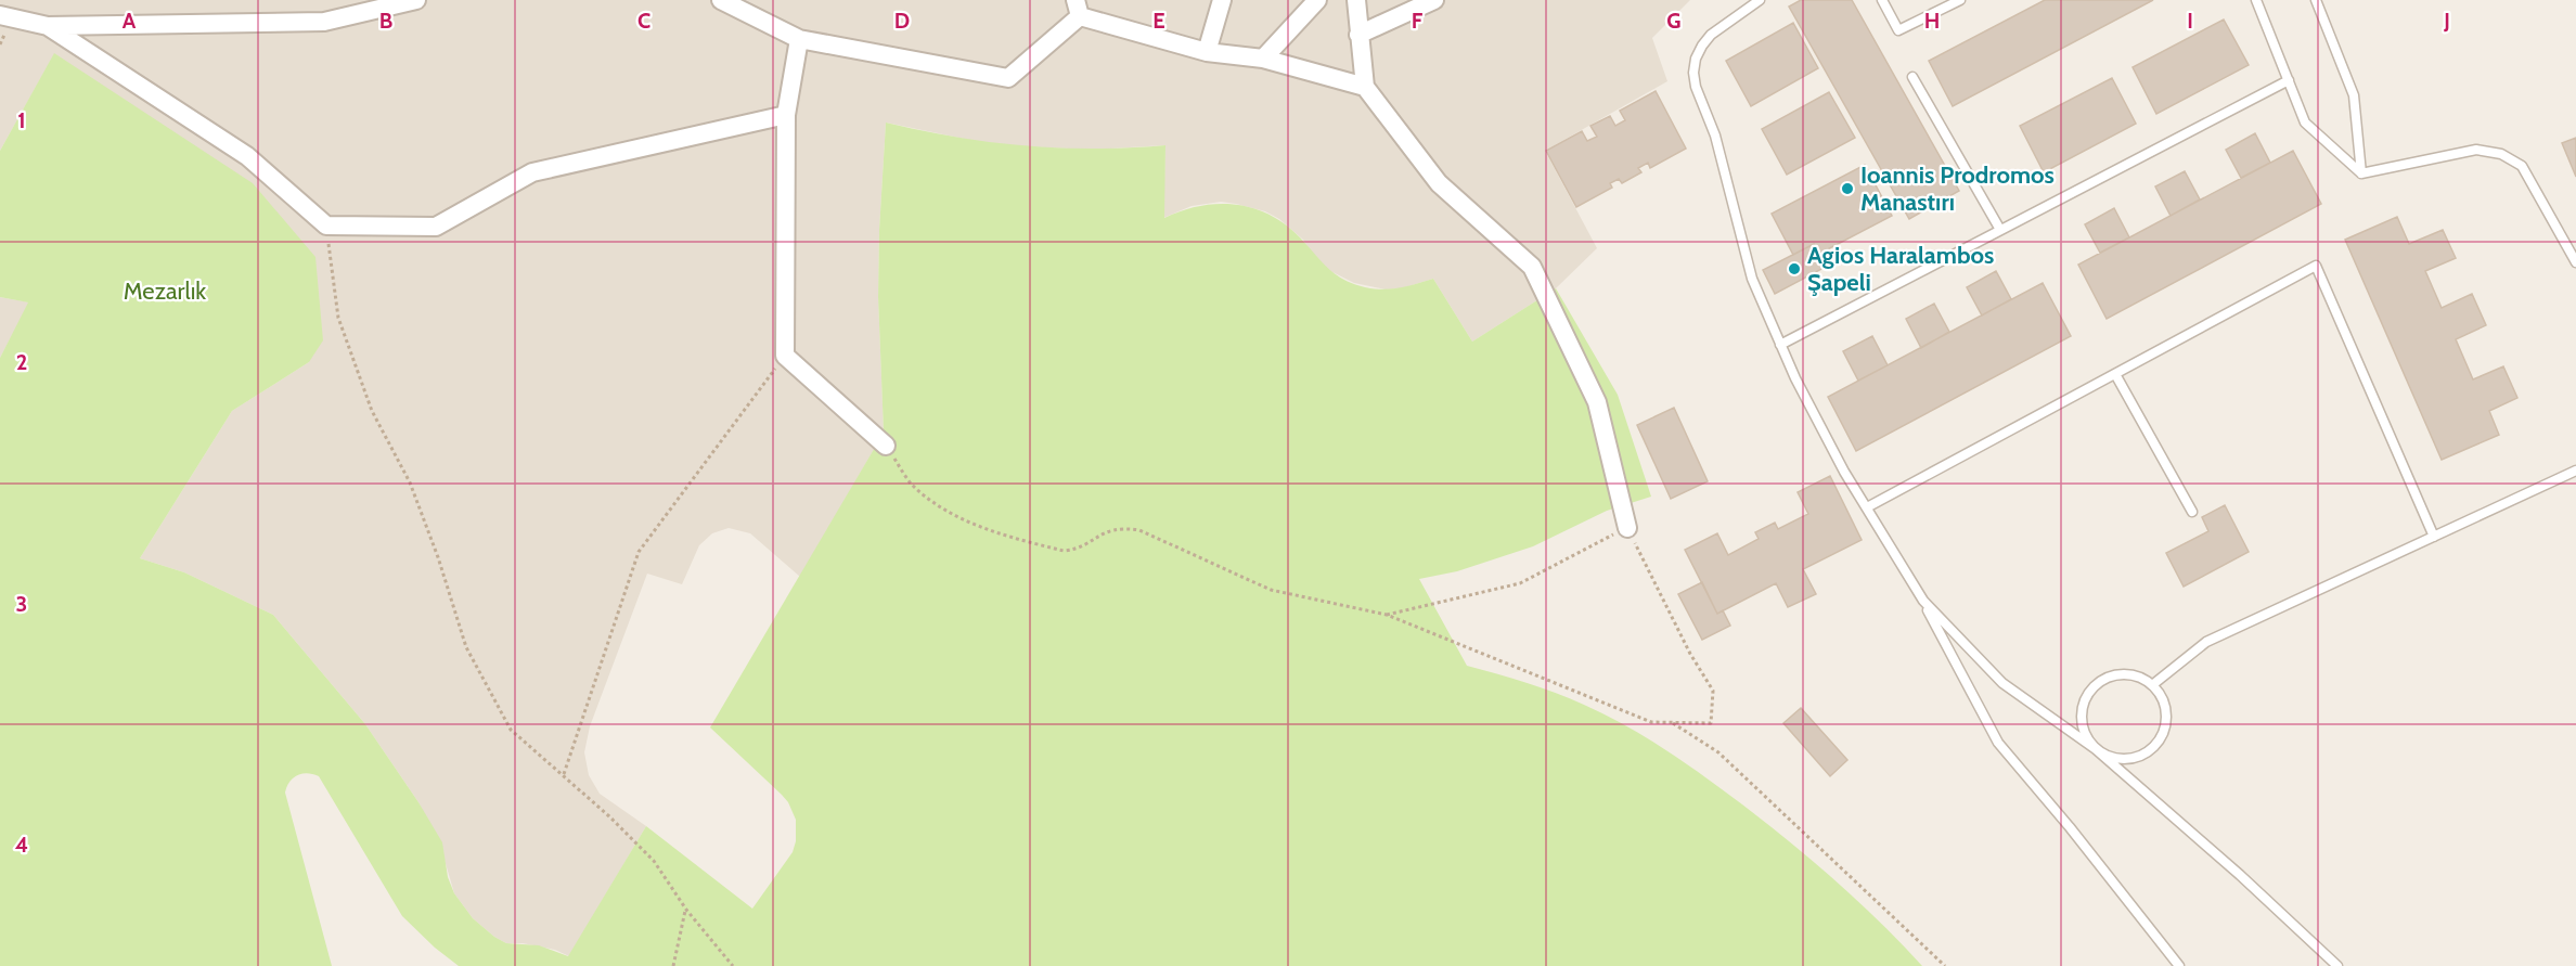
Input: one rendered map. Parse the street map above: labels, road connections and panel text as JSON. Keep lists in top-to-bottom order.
{
  "parks": ["Mezarlık"],
  "places": ["Ioannis Prodromos Manastırı", "Agios Haralambos Şapeli"],
  "grid": {
    "columns": [
      "A",
      "B",
      "C",
      "D",
      "E",
      "F",
      "G",
      "H",
      "I",
      "J"
    ],
    "rows": [
      "1",
      "2",
      "3",
      "4"
    ]
  }
}
